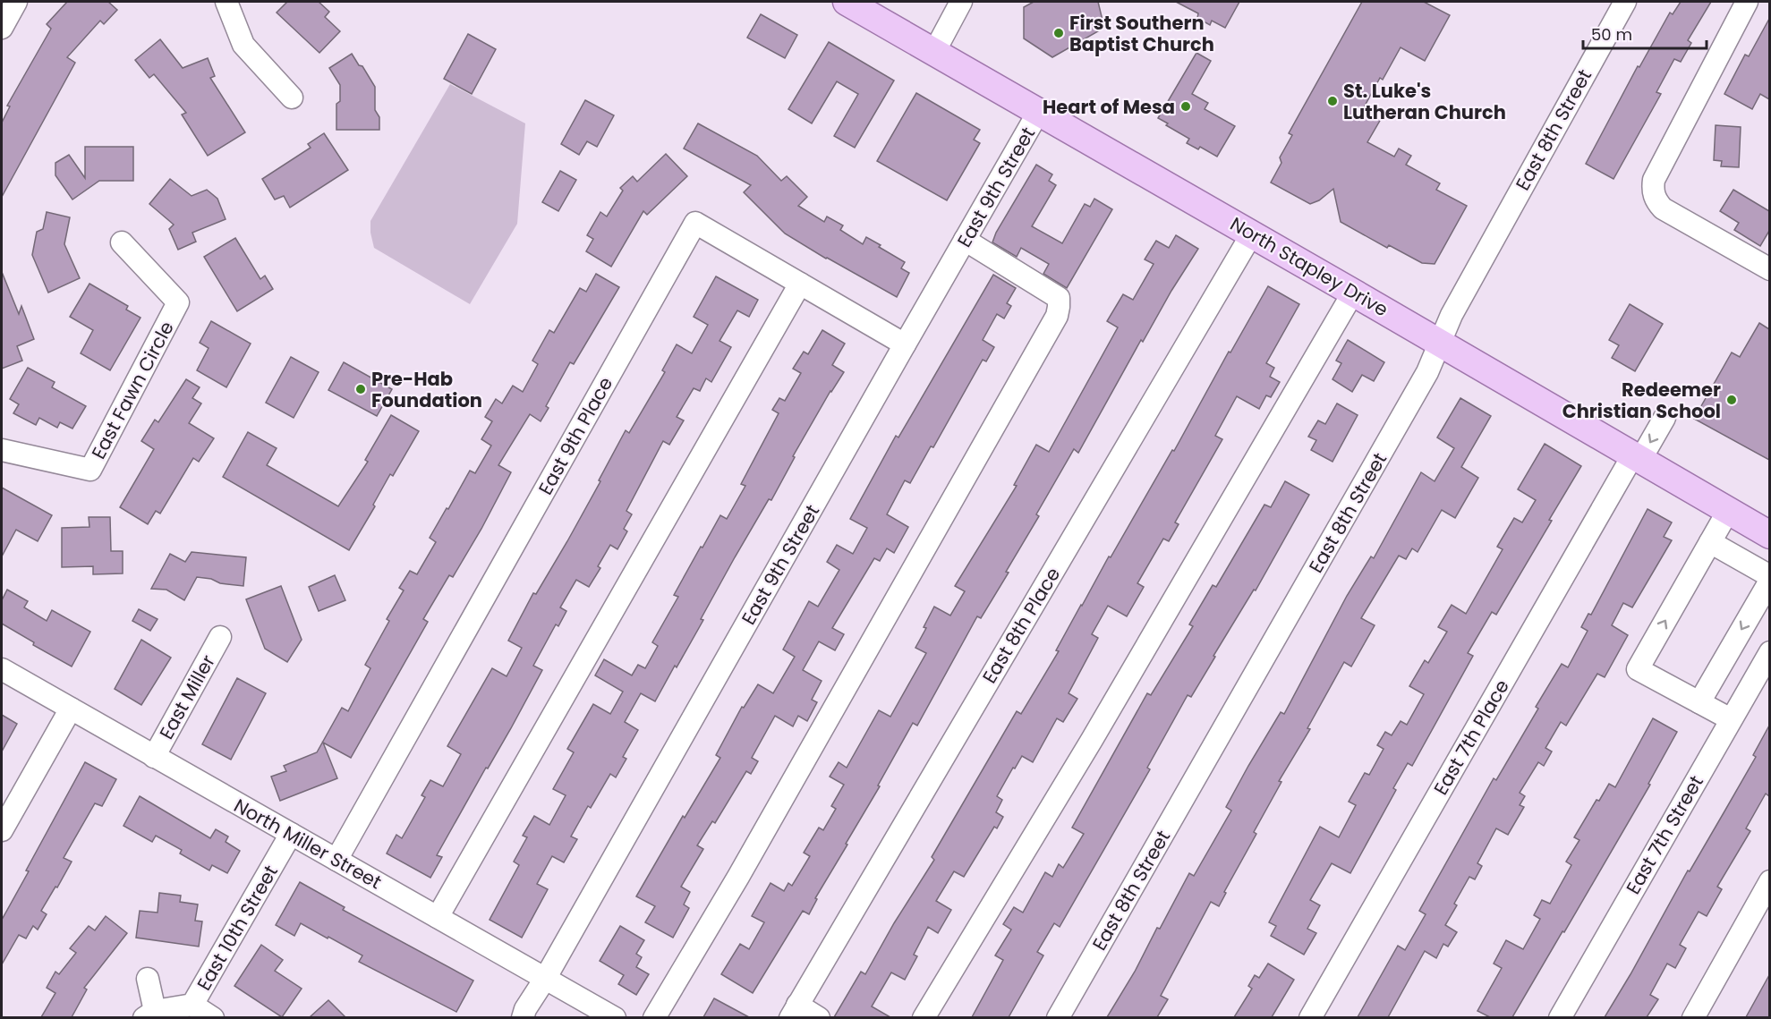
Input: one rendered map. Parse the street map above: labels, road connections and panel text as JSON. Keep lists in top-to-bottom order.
{
  "streets": {
    "main road": ["North Stapley Drive"],
    "street": [
      "East 8th Street",
      "East 9th Street",
      "East Fawn Circle",
      "East 9th Place",
      "East 8th Place",
      "East Miller",
      "East 7th Place",
      "East 7th Street",
      "North Miller Street",
      "East 10th Street"
    ]
  },
  "crossings": [
    ["East 8th Street", "North Stapley Drive"],
    ["East 9th Street", "North Stapley Drive"],
    ["East 9th Street", "East 9th Place"],
    ["East 9th Street", "North Miller Street"],
    ["North Stapley Drive", "East 8th Place"],
    ["North Stapley Drive", "East 7th Place"],
    ["East 9th Place", "North Miller Street"],
    ["East Miller", "North Miller Street"],
    ["North Miller Street", "East 10th Street"]
  ],
  "places": [
    "First Southern Baptist Church",
    "St. Luke's Lutheran Church",
    "Heart of Mesa",
    "Pre-Hab Foundation",
    "Redeemer Christian School"
  ],
  "scale_bar": "50 m"
}
